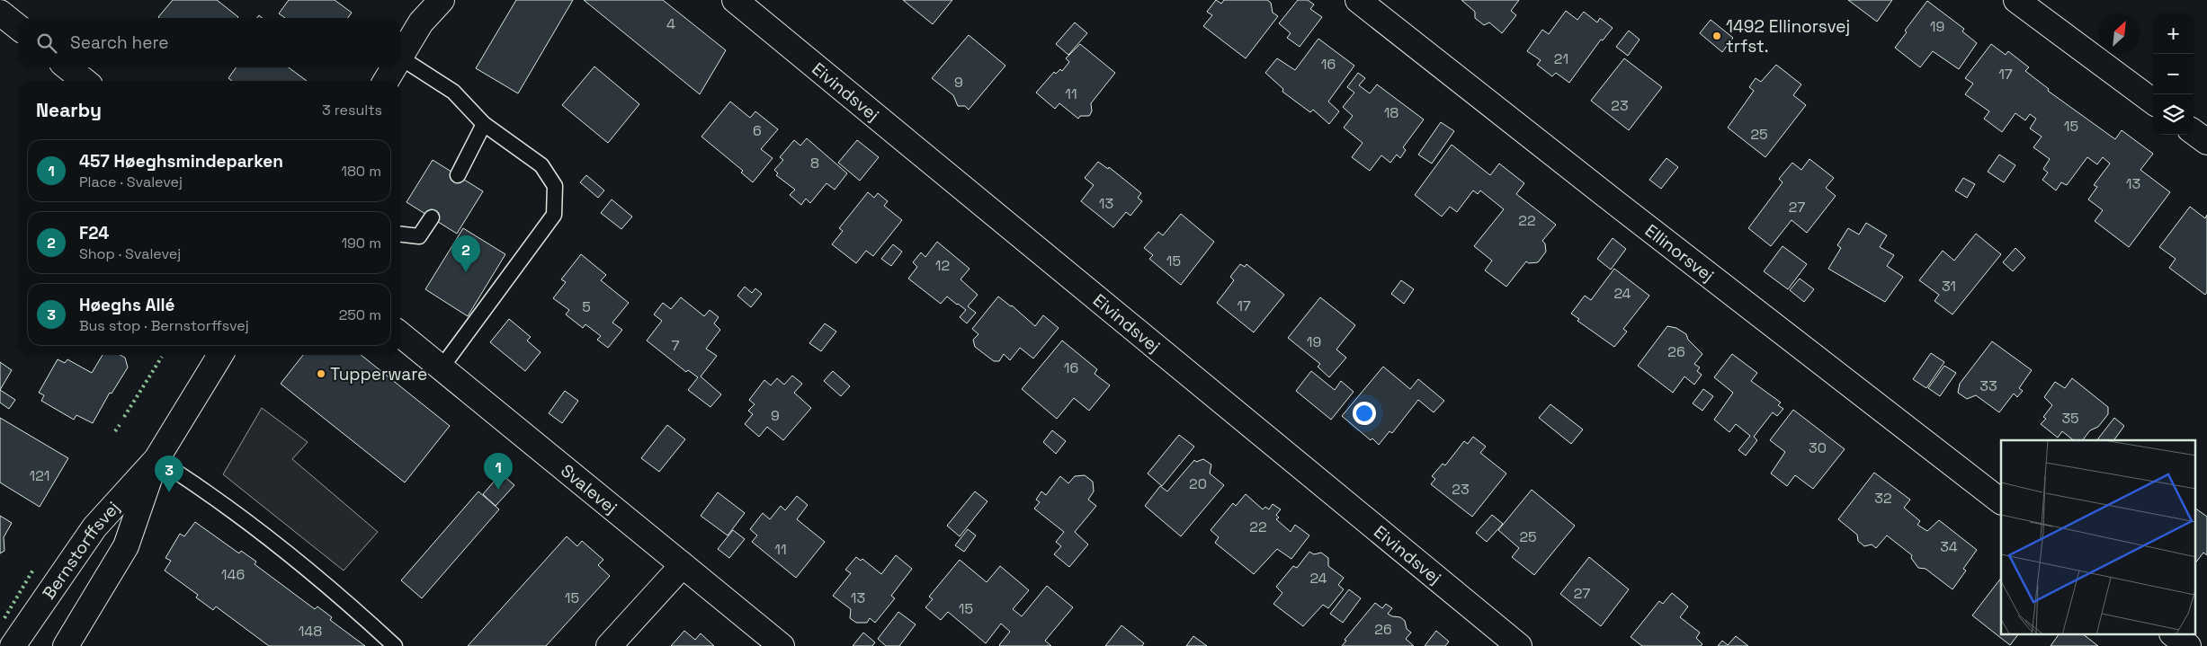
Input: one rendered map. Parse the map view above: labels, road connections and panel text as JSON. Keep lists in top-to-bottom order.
{
  "streets": {
    "street": [
      "Eivindsvej",
      "Ellinorsvej",
      "Svalevej",
      "Bernstorffsvej"
    ]
  },
  "places": ["1492 Ellinorsvej trfst.", "Tupperware"],
  "house_numbers": [
    "4",
    "19",
    "21",
    "16",
    "17",
    "9",
    "11",
    "23",
    "18",
    "15",
    "6",
    "25",
    "8",
    "13",
    "13",
    "27",
    "22",
    "15",
    "12",
    "31",
    "24",
    "17",
    "5",
    "19",
    "7",
    "26",
    "16",
    "33",
    "9",
    "35",
    "30",
    "121",
    "20",
    "23",
    "32",
    "22",
    "25",
    "34",
    "11",
    "146",
    "24",
    "27",
    "15",
    "13",
    "15",
    "26",
    "148"
  ],
  "north": "top right",
  "page": {
    "map_buttons": ["+", "−"],
    "search": "Search here",
    "heading": ["Nearby", "3 results"],
    "list": [
      {
        "mark": "1",
        "name": "457 Høeghsmindeparken",
        "note": "Place · Svalevej",
        "value": "180 m"
      },
      {
        "mark": "2",
        "name": "F24",
        "note": "Shop · Svalevej",
        "value": "190 m"
      },
      {
        "mark": "3",
        "name": "Høeghs Allé",
        "note": "Bus stop · Bernstorffsvej",
        "value": "250 m"
      }
    ],
    "pins": ["2", "1", "3"]
  }
}
